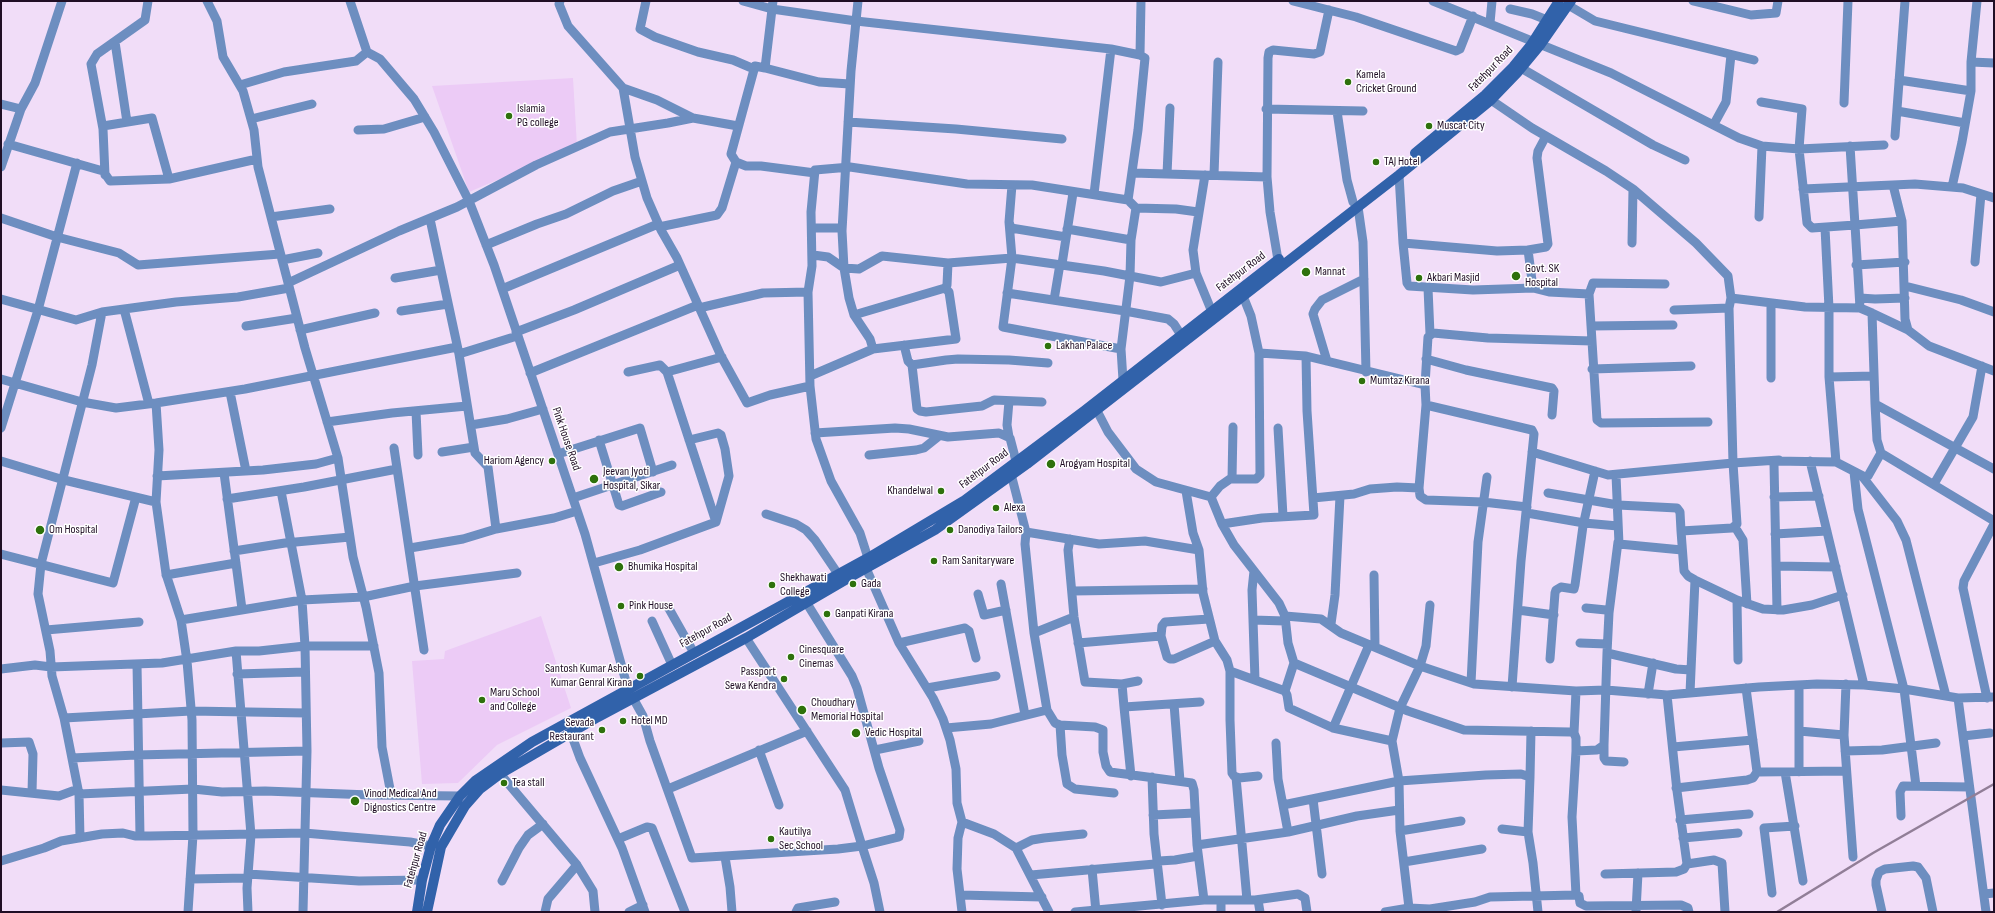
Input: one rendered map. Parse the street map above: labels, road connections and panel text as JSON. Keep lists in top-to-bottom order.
{
  "streets": {
    "street": ["Fatehpur Road", "Pink House Road"]
  },
  "crossings": [
    ["Fatehpur Road", "Pink House Road"]
  ],
  "places": [
    "Kamela Cricket Ground",
    "Islamia PG college",
    "Muscat City",
    "TAJ Hotel",
    "Mannat",
    "Govt. SK Hospital",
    "Akbari Masjid",
    "Lakhan Palace",
    "Mumtaz Kirana",
    "Hariom Agency",
    "Arogyam Hospital",
    "Jeevan Jyoti Hospital, Sikar",
    "Khandelwal",
    "Alexa",
    "Om Hospital",
    "Danodiya Tailors",
    "Ram Sanitaryware",
    "Bhumika Hospital",
    "Gada",
    "Shekhawati College",
    "Pink House",
    "Ganpati Kirana",
    "Cinesquare Cinemas",
    "Santosh Kumar Ashok Kumar Genral Kirana",
    "Passport Sewa Kendra",
    "Maru School and College",
    "Choudhary Memorial Hospital",
    "Hotel MD",
    "Sevada Restaurant",
    "Vedic Hospital",
    "Tea stall",
    "Vinod Medical And Dignostics Centre",
    "Kautilya Sec School"
  ]
}
